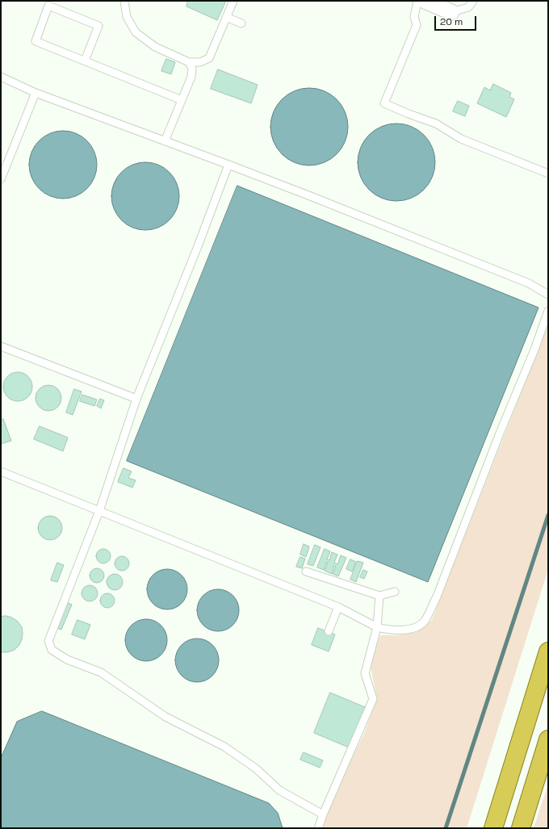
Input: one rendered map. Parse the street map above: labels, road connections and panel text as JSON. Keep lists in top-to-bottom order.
{
  "scale_bar": "20 m"
}
